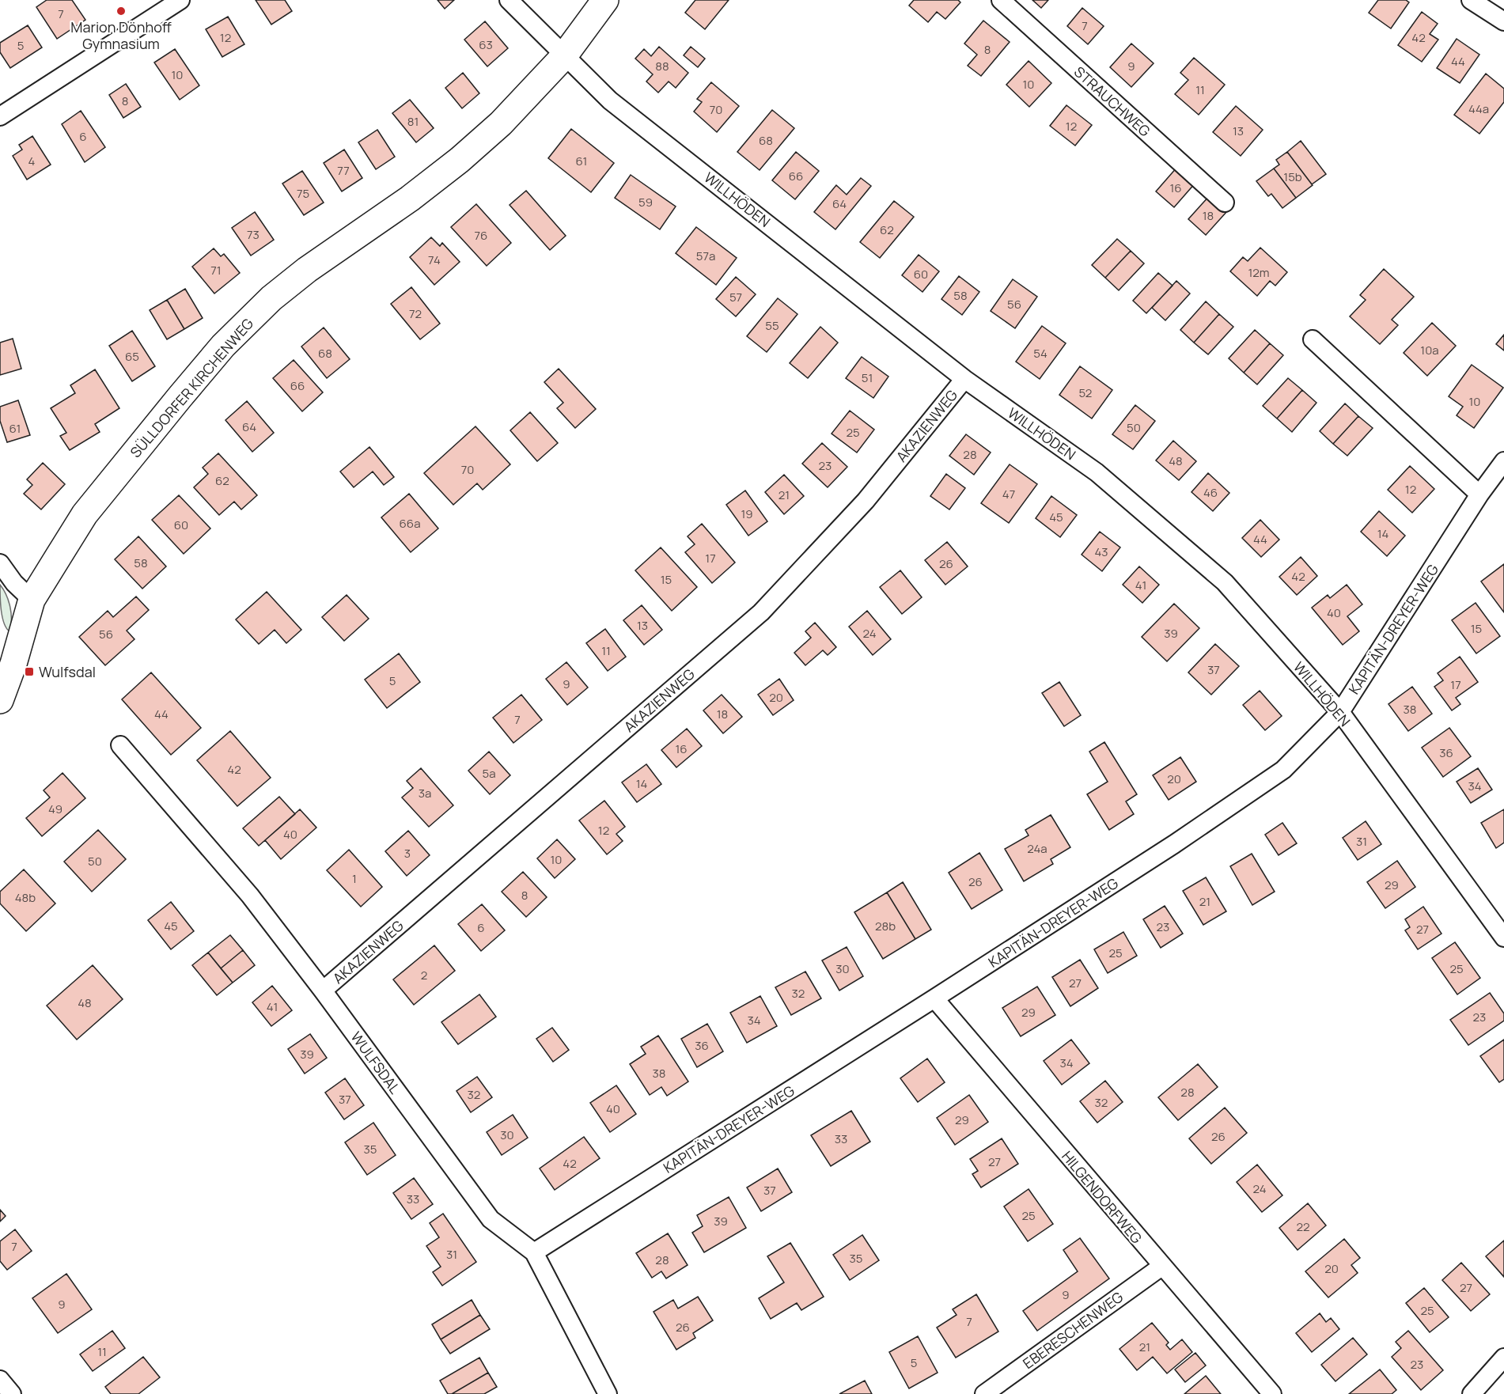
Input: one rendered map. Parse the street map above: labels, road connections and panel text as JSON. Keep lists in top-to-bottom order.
{
  "streets": {
    "street": [
      "STRAUCHWEG",
      "WILLHÖDEN",
      "SÜLLDORFER KIRCHENWEG",
      "AKAZIENWEG",
      "KAPITÄN-DREYER-WEG",
      "WULFSDAL",
      "HILGENDORFWEG",
      "EBERESCHENWEG"
    ]
  },
  "crossings": [
    ["WILLHÖDEN", "SÜLLDORFER KIRCHENWEG"],
    ["WILLHÖDEN", "AKAZIENWEG"],
    ["WILLHÖDEN", "KAPITÄN-DREYER-WEG"],
    ["AKAZIENWEG", "WULFSDAL"],
    ["KAPITÄN-DREYER-WEG", "WULFSDAL"],
    ["KAPITÄN-DREYER-WEG", "HILGENDORFWEG"],
    ["HILGENDORFWEG", "EBERESCHENWEG"]
  ],
  "places": {
    "other": ["Marion Dönhoff Gymnasium"],
    "transit": ["Wulfsdal"]
  },
  "house_numbers": [
    "7",
    "7",
    "12",
    "42",
    "63",
    "5",
    "8",
    "44",
    "88",
    "9",
    "10",
    "10",
    "11",
    "8",
    "44a",
    "70",
    "81",
    "12",
    "13",
    "6",
    "68",
    "4",
    "61",
    "77",
    "66",
    "15b",
    "16",
    "75",
    "59",
    "64",
    "18",
    "62",
    "73",
    "76",
    "57a",
    "74",
    "71",
    "12m",
    "60",
    "58",
    "57",
    "56",
    "72",
    "55",
    "10a",
    "68",
    "54",
    "65",
    "51",
    "66",
    "52",
    "10",
    "64",
    "50",
    "61",
    "25",
    "28",
    "48",
    "23",
    "70",
    "62",
    "12",
    "46",
    "47",
    "21",
    "19",
    "45",
    "66a",
    "60",
    "14",
    "44",
    "43",
    "17",
    "58",
    "26",
    "42",
    "15",
    "41",
    "40",
    "13",
    "15",
    "24",
    "39",
    "56",
    "11",
    "37",
    "5",
    "9",
    "17",
    "20",
    "38",
    "44",
    "18",
    "7",
    "16",
    "36",
    "42",
    "5a",
    "20",
    "14",
    "34",
    "3a",
    "49",
    "12",
    "40",
    "31",
    "24a",
    "3",
    "10",
    "50",
    "1",
    "26",
    "29",
    "8",
    "48b",
    "21",
    "45",
    "28b",
    "23",
    "6",
    "27",
    "25",
    "30",
    "25",
    "2",
    "27",
    "32",
    "48",
    "41",
    "29",
    "23",
    "34",
    "36",
    "39",
    "34",
    "38",
    "28",
    "32",
    "37",
    "32",
    "40",
    "29",
    "30",
    "26",
    "33",
    "35",
    "27",
    "42",
    "24",
    "37",
    "33",
    "25",
    "39",
    "22",
    "7",
    "31",
    "35",
    "28",
    "20",
    "27",
    "9",
    "9",
    "25",
    "7",
    "26",
    "21",
    "11",
    "5",
    "23"
  ]
}
